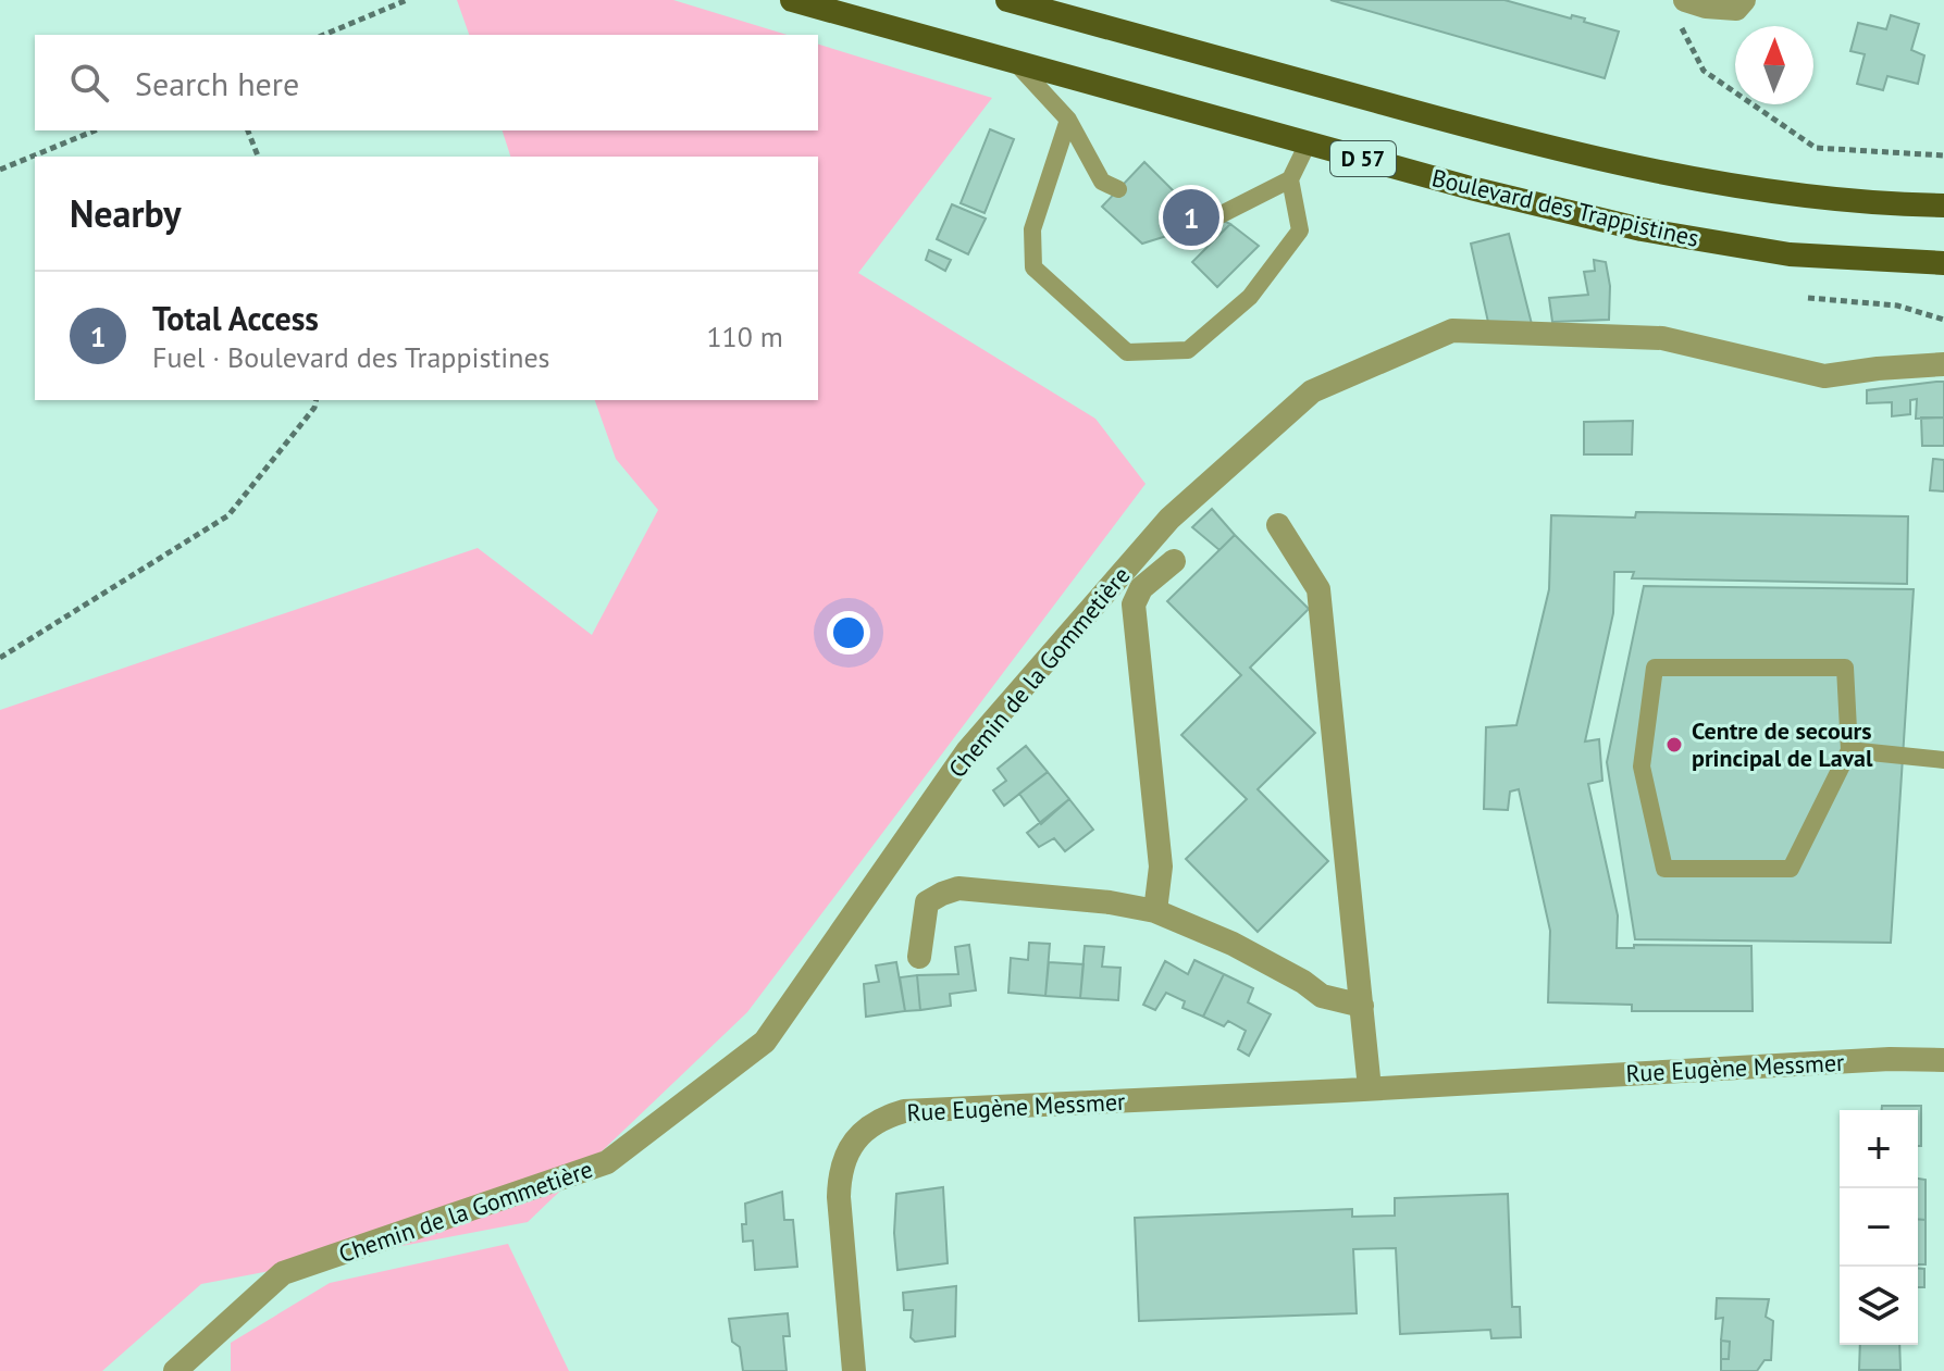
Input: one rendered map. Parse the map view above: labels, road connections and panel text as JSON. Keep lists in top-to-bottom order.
{
  "streets": {
    "main road": ["D 57", "Boulevard des Trappistines"],
    "street": ["Chemin de la Gommetière", "Rue Eugène Messmer"]
  },
  "places": ["Centre de secours principal de Laval"],
  "north": "top",
  "page": {
    "search": "Search here",
    "heading": "Nearby",
    "pins": "1",
    "list": [
      {
        "mark": "1",
        "name": "Total Access",
        "note": "Fuel · Boulevard des Trappistines",
        "value": "110 m"
      }
    ],
    "map_buttons": ["+", "−"]
  }
}
